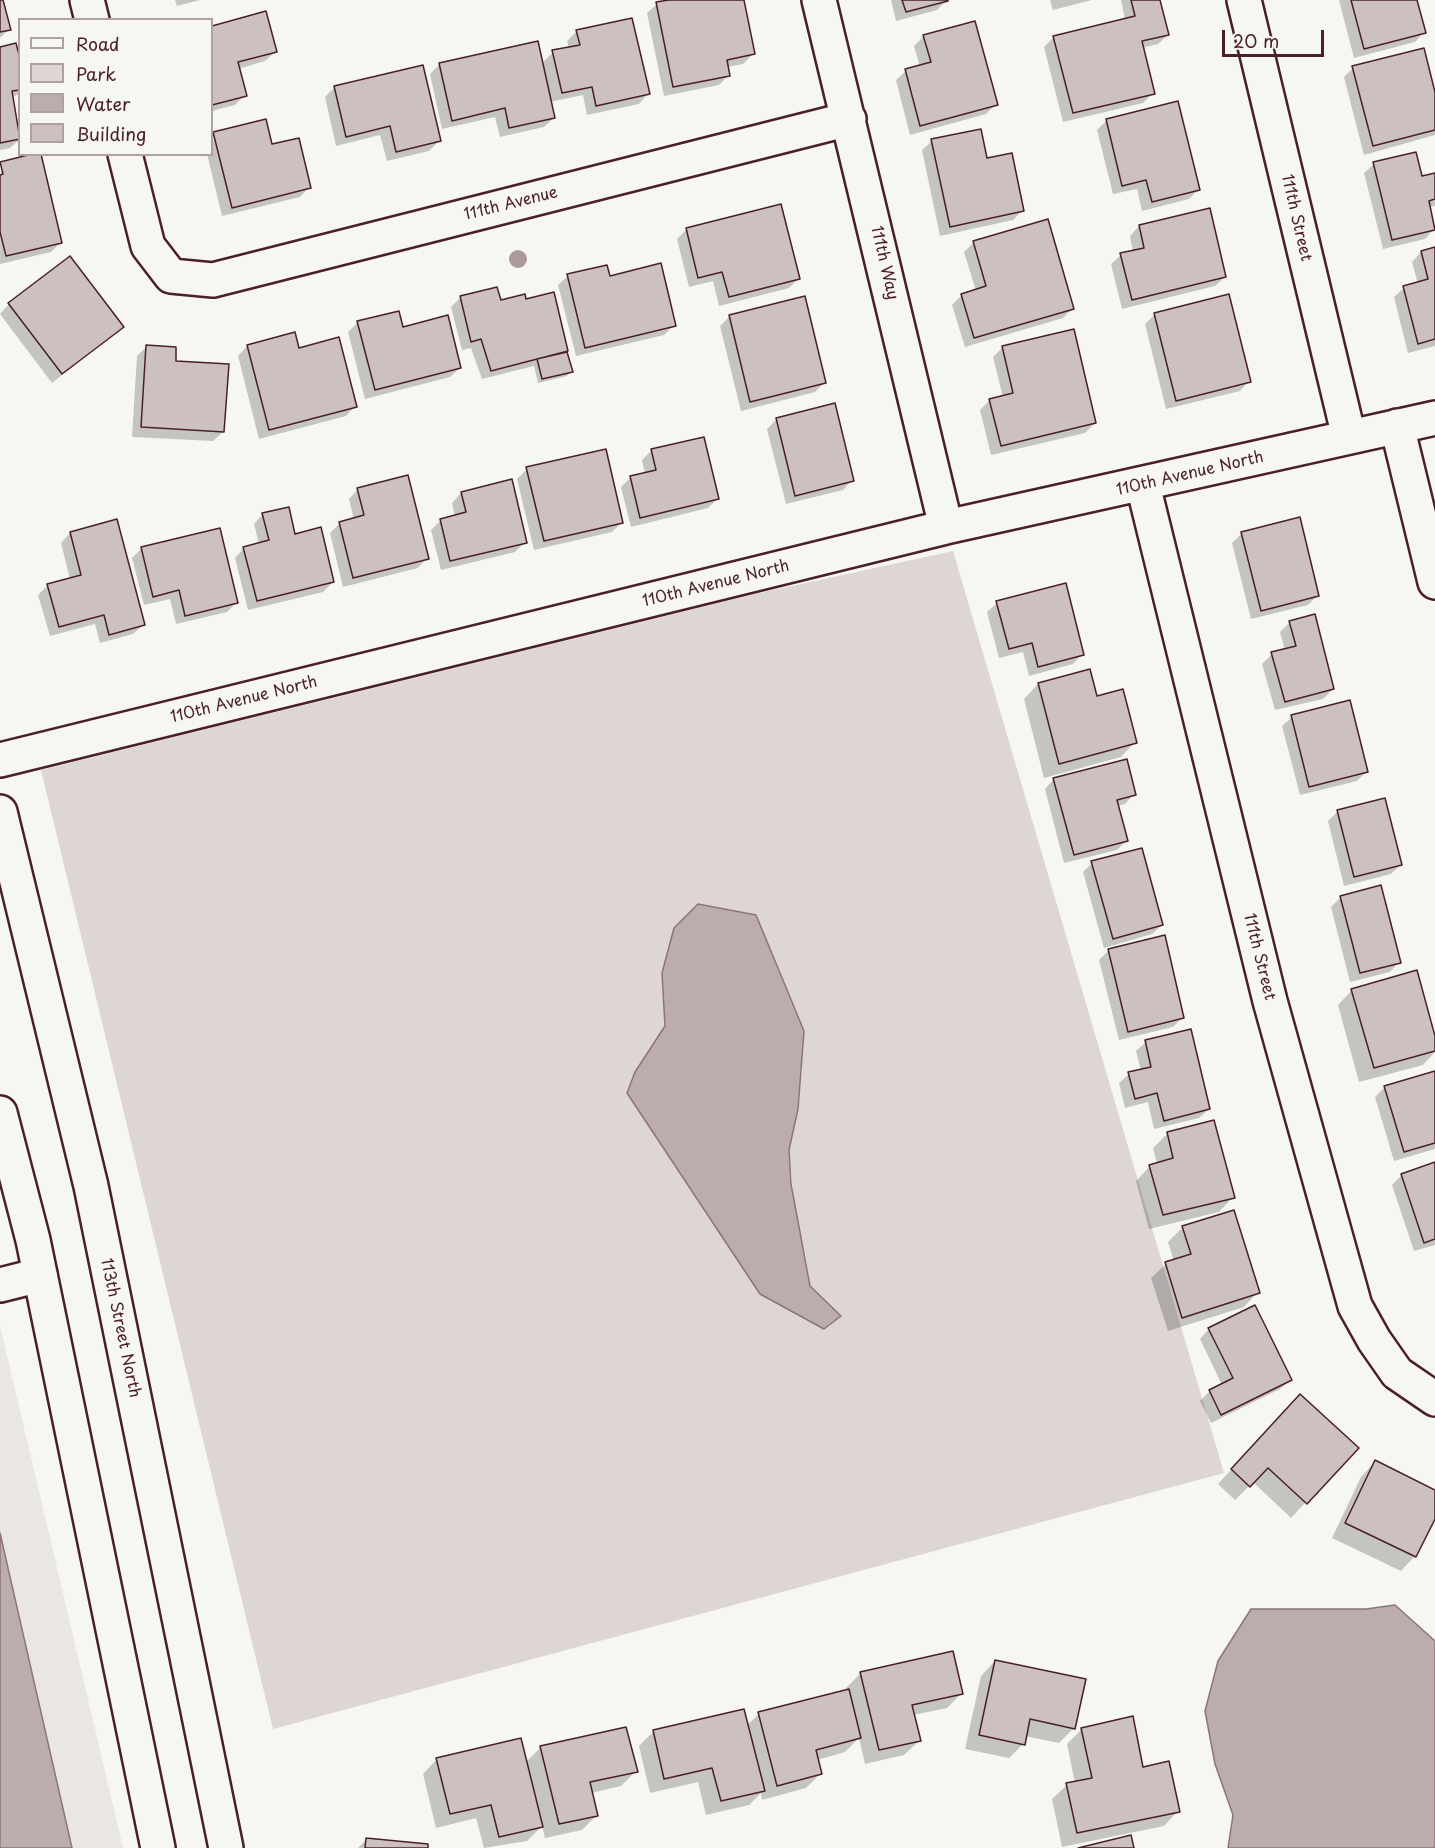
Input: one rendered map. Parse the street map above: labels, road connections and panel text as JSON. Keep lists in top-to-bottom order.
{
  "streets": {
    "street": [
      "111th Avenue",
      "111th Street",
      "111th Way",
      "110th Avenue North",
      "113th Street North"
    ]
  },
  "crossings": [
    ["111th Avenue", "111th Way"],
    ["111th Street", "110th Avenue North"],
    ["111th Way", "110th Avenue North"]
  ],
  "legend": [
    "Road",
    "Park",
    "Water",
    "Building"
  ],
  "scale_bar": "20 m"
}
